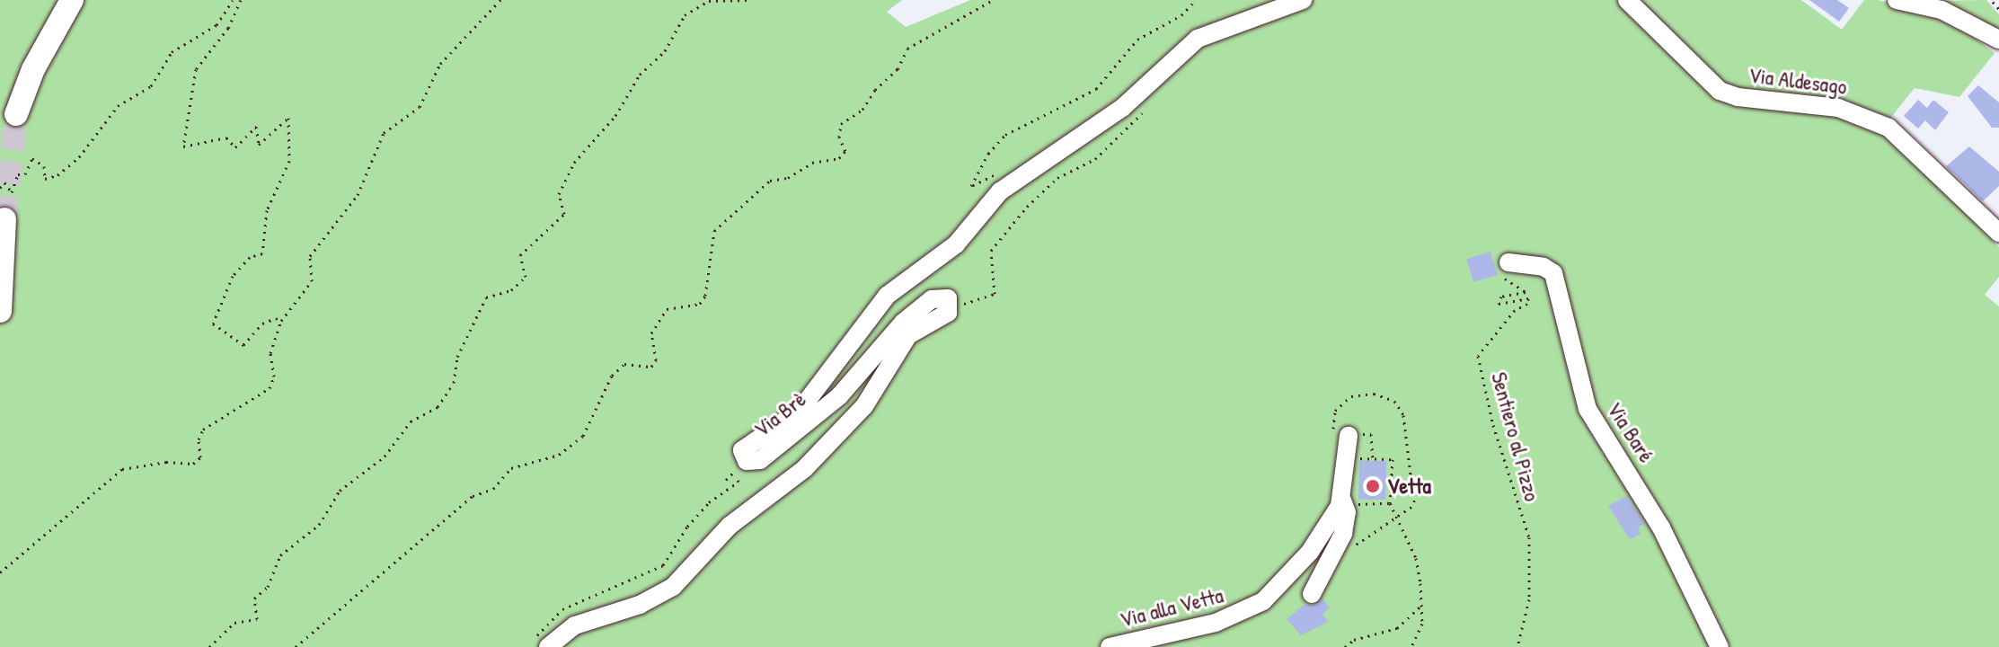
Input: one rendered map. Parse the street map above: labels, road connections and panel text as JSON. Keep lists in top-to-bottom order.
{
  "streets": {
    "street": [
      "Via Aldesago",
      "Via Brè",
      "Via Baré",
      "Via alla Vetta"
    ],
    "path": ["Sentiero al Pizzo"]
  },
  "crossings": [
    ["Via Baré", "Sentiero al Pizzo"]
  ],
  "places": ["Vetta"]
}
